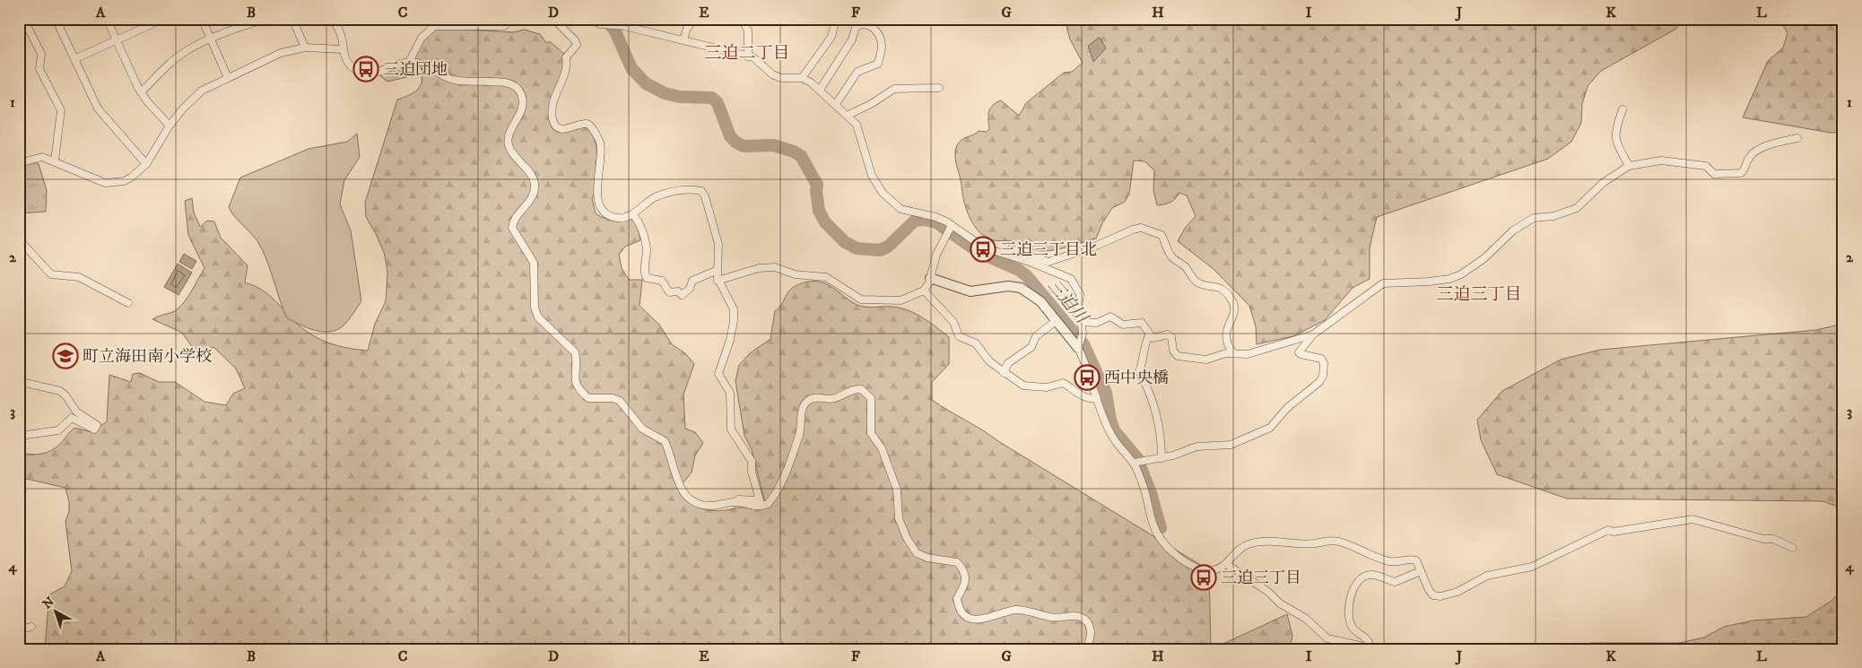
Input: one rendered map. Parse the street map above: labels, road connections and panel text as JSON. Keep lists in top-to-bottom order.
{
  "districts": ["三迫二丁目", "三迫三丁目"],
  "water": ["三迫川"],
  "places": {
    "bus stop": [
      "三迫団地",
      "三迫三丁目北",
      "西中央橋",
      "三迫三丁目"
    ],
    "school or university": ["町立海田南小学校"]
  },
  "north": "top left",
  "grid": {
    "columns": [
      "A",
      "B",
      "C",
      "D",
      "E",
      "F",
      "G",
      "H",
      "I",
      "J",
      "K",
      "L"
    ],
    "rows": [
      "1",
      "2",
      "3",
      "4"
    ]
  }
}
